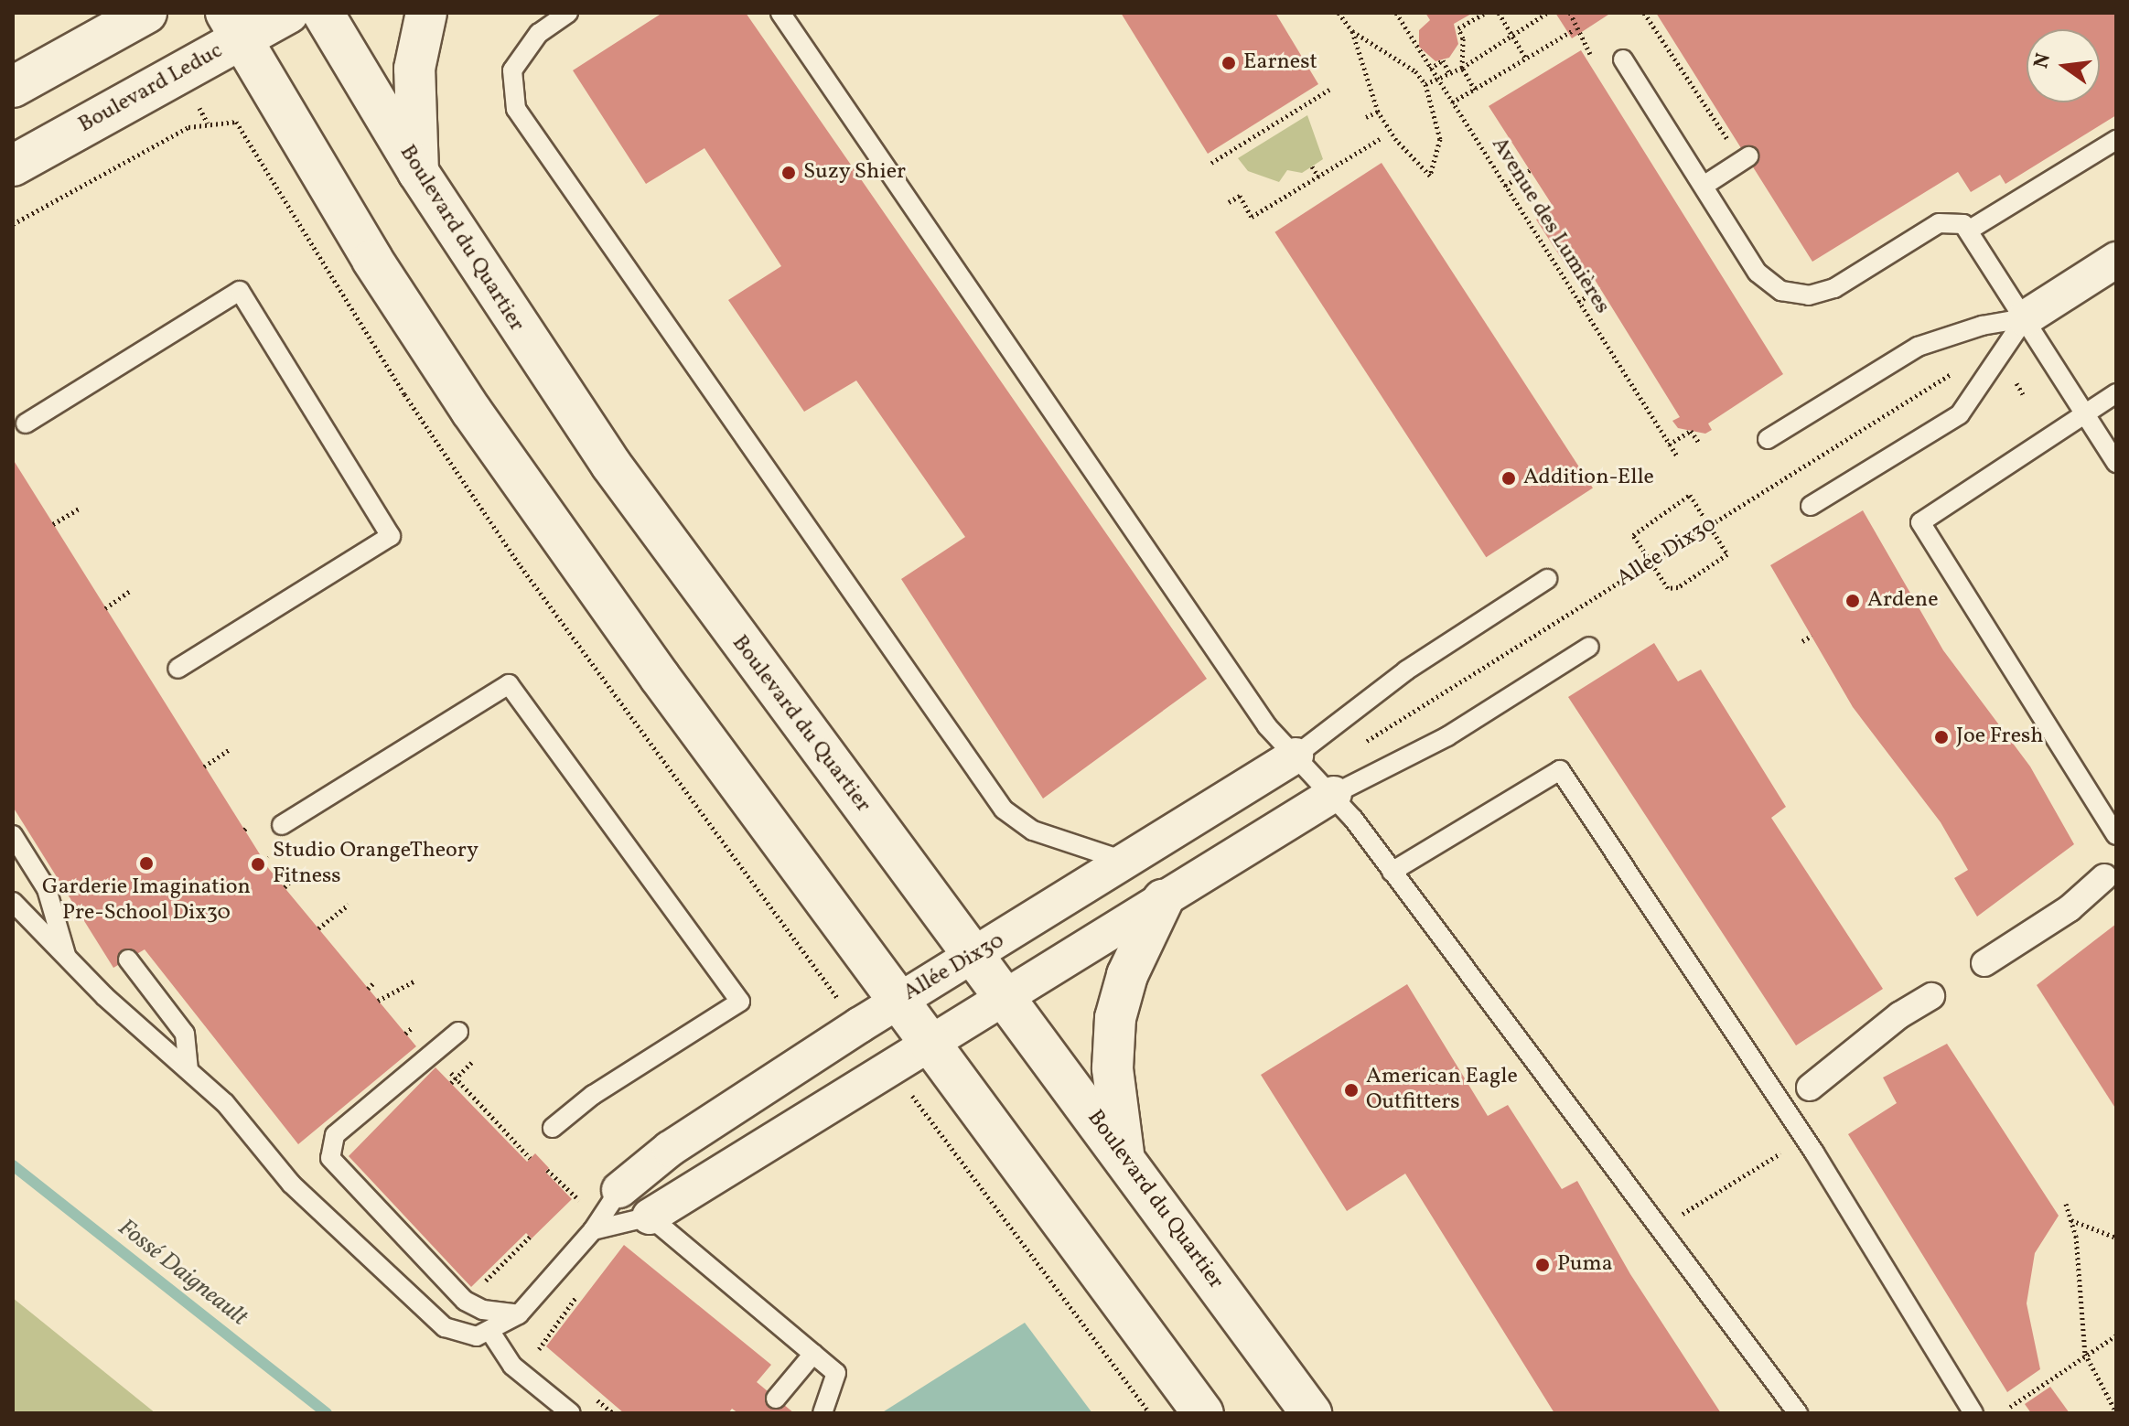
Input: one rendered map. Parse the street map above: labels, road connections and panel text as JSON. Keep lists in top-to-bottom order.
{
  "streets": {
    "main road": ["Boulevard Leduc", "Boulevard du Quartier"],
    "street": ["Allée Dix30"],
    "path": ["Avenue des Lumières"]
  },
  "crossings": [
    ["Boulevard du Quartier", "Allée Dix30"]
  ],
  "water": ["Fossé Daigneault"],
  "places": [
    "Earnest",
    "Suzy Shier",
    "Addition-Elle",
    "Ardene",
    "Joe Fresh",
    "Garderie Imagination Pre-School Dix30",
    "Studio OrangeTheory Fitness",
    "American Eagle Outfitters",
    "Puma"
  ],
  "north": "left"
}
